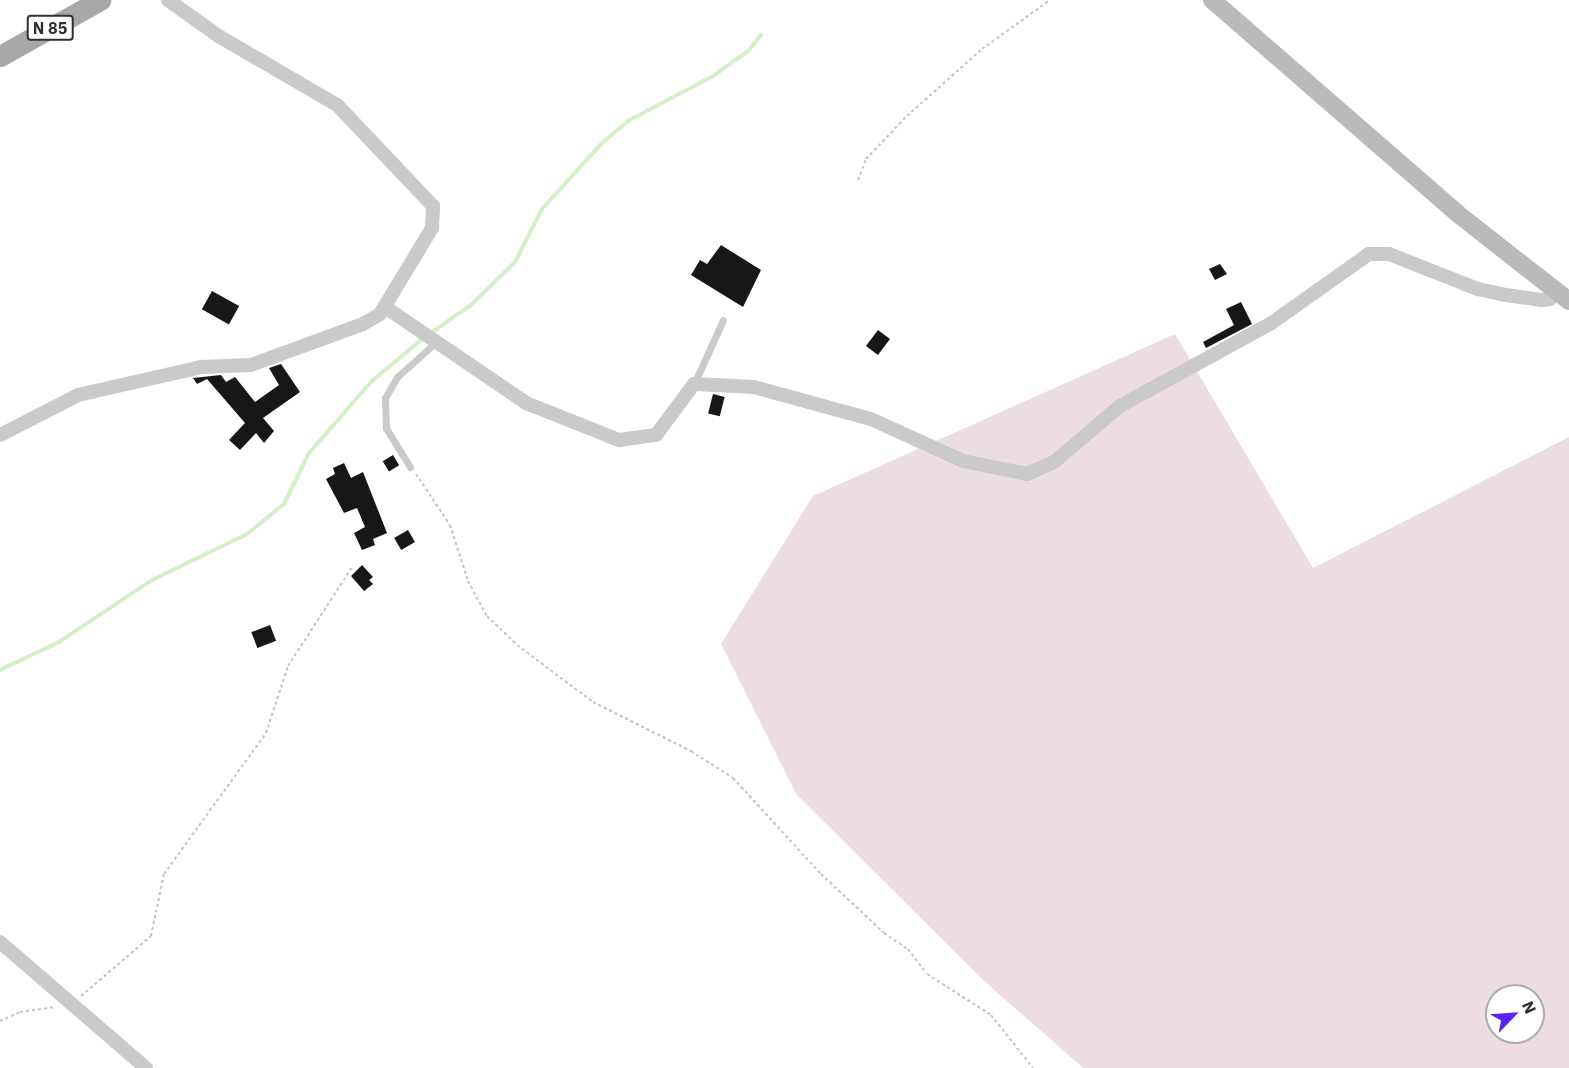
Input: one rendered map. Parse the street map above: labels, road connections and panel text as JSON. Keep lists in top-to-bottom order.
{
  "streets": {
    "main road": ["N 85"]
  },
  "north": "top right"
}
